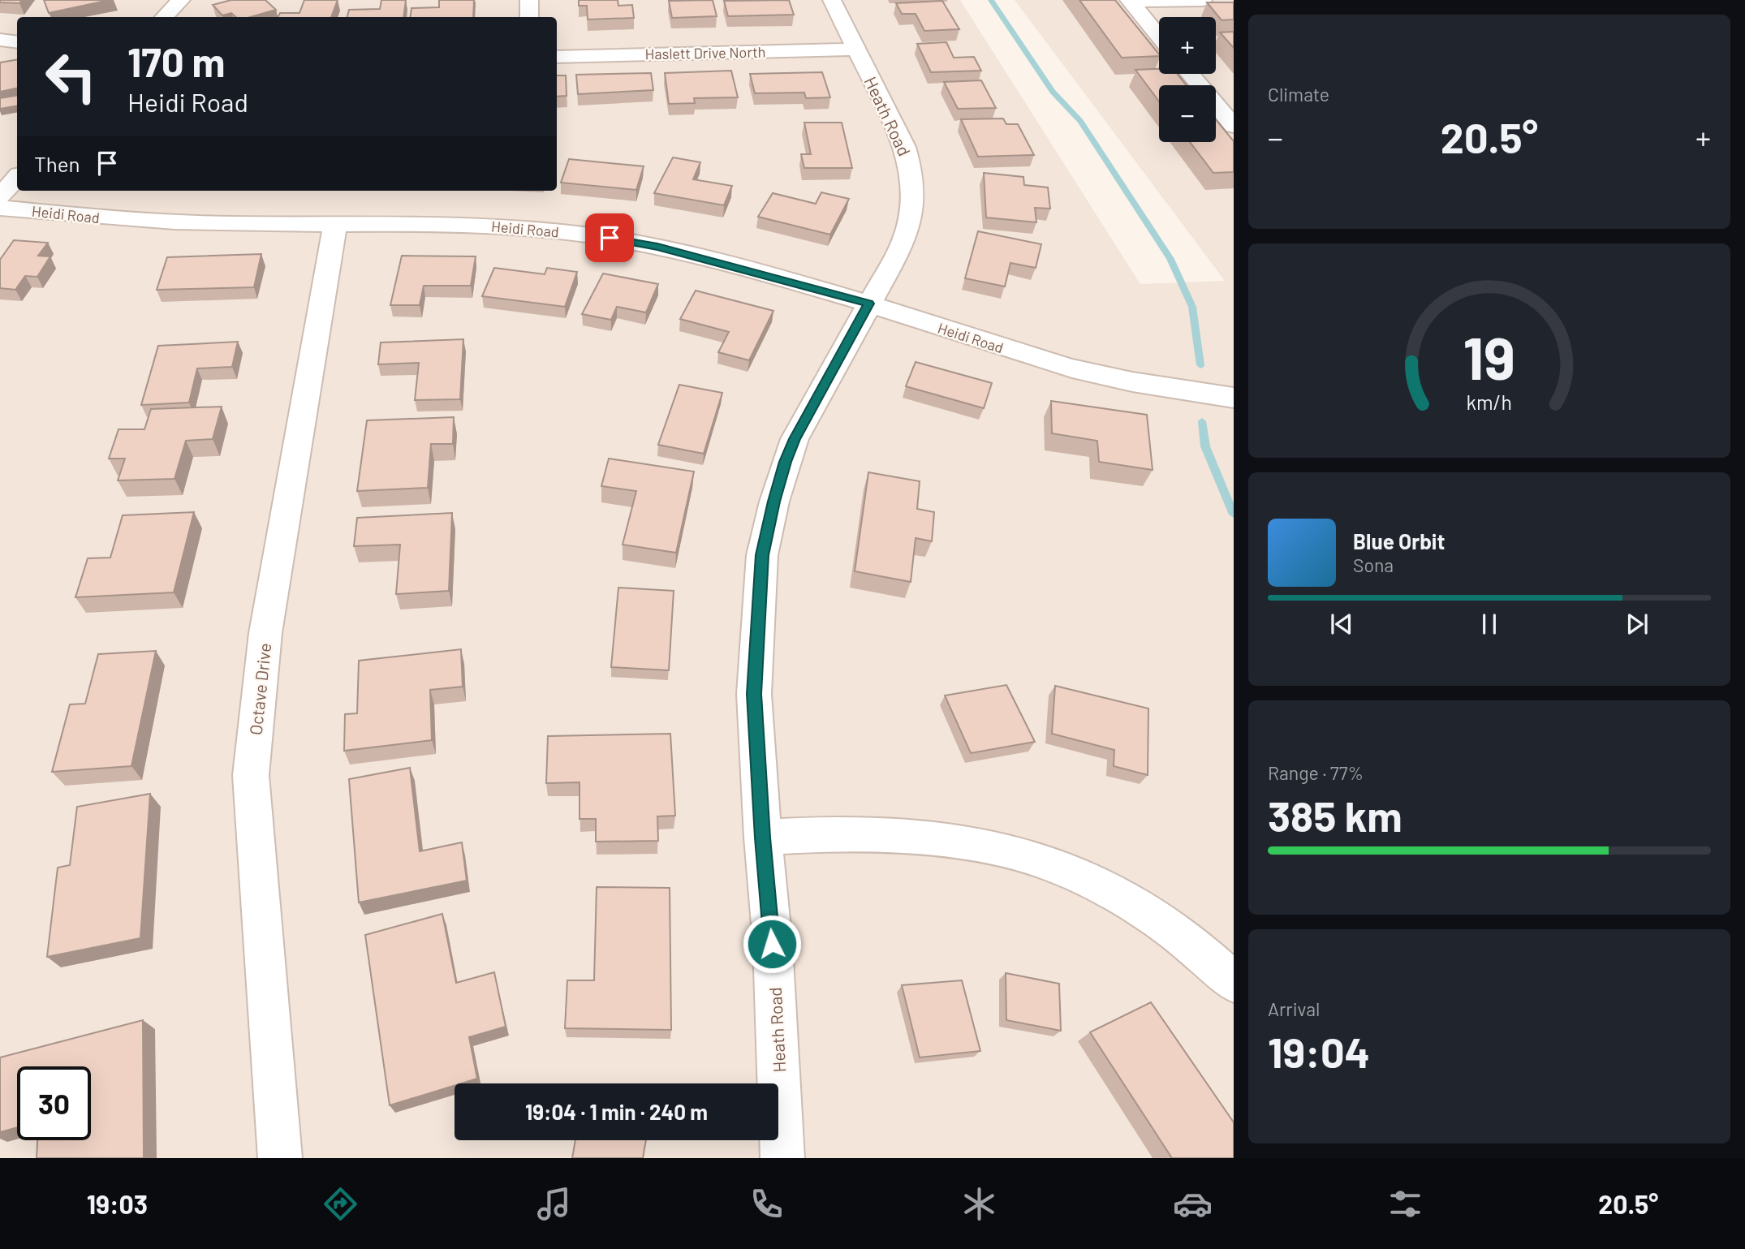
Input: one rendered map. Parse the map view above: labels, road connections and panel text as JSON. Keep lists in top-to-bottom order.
{
  "streets": {
    "street": [
      "Haslett Drive North",
      "Heath Road",
      "Heidi Road",
      "Octave Drive"
    ]
  },
  "crossings": [
    ["Haslett Drive North", "Heath Road"],
    ["Heath Road", "Heidi Road"],
    ["Heidi Road", "Octave Drive"]
  ],
  "page": {
    "tile": [
      "Climate",
      ["Range · 77%", "385 km"],
      ["Arrival", "19:04"]
    ],
    "map_buttons": ["+", "−"],
    "turn": ["170 m", "Heidi Road"],
    "heat": ["−", "20.5°", "+"],
    "then": "Then",
    "song": ["Blue Orbit", "Sona"],
    "limit": "30",
    "trip": "19:04 · 1 min · 240 m",
    "tabs": ["19:03", "20.5°"],
    "gauge": ["19", "km/h"]
  }
}
